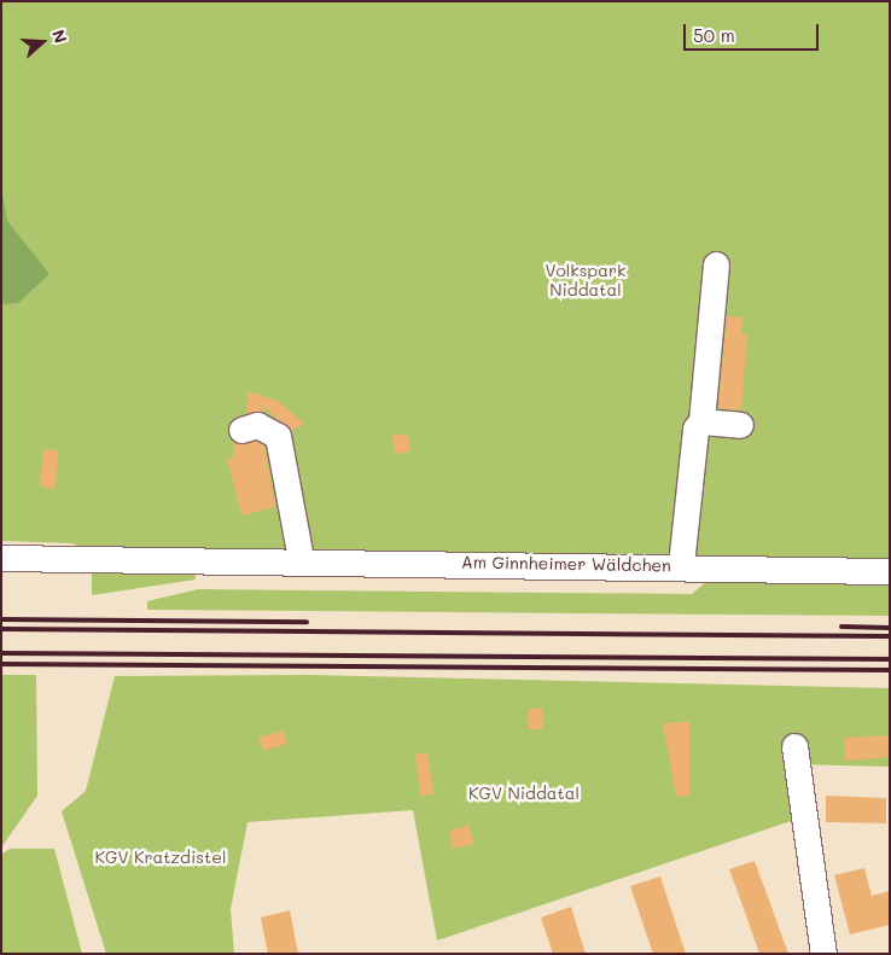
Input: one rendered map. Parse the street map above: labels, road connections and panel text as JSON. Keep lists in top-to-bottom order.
{
  "streets": {
    "street": ["Am Ginnheimer Wäldchen"]
  },
  "parks": ["Volkspark Niddatal", "KGV Niddatal", "KGV Kratzdistel"],
  "scale_bar": "50 m",
  "north": "right"
}
